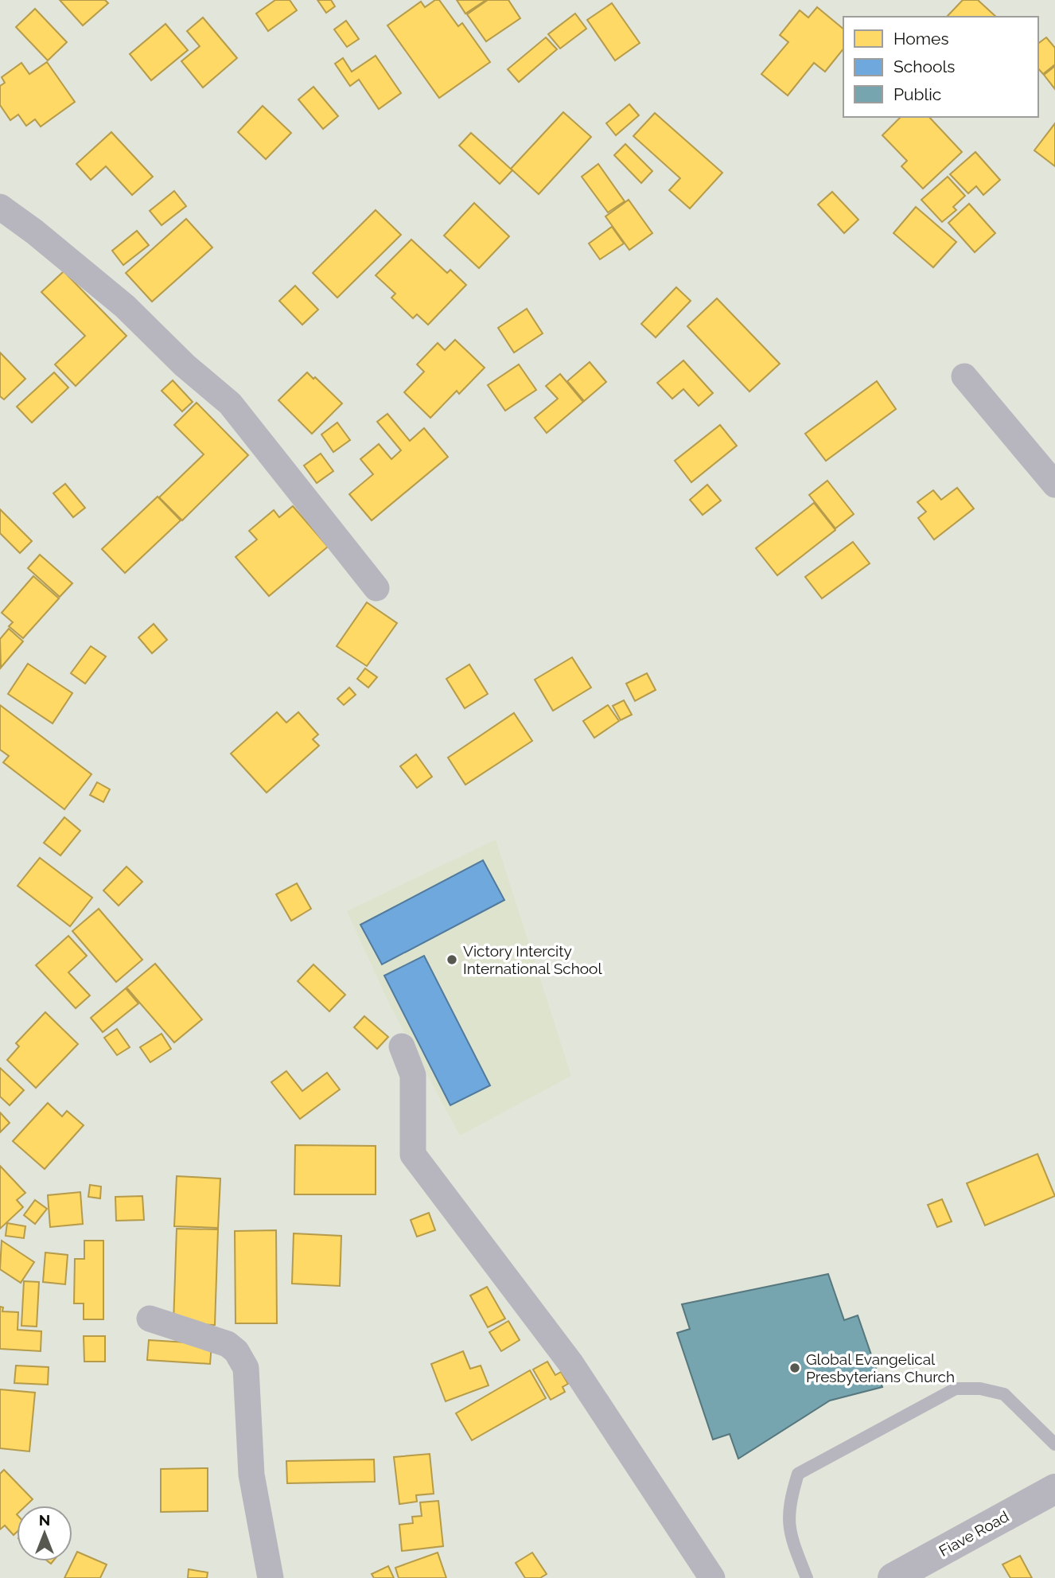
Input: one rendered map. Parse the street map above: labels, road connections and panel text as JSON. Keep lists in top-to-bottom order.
{
  "streets": {
    "street": ["Fiave Road"]
  },
  "places": ["Victory Intercity International School", "Global Evangelical Presbyterians Church"],
  "legend": ["Homes", "Schools", "Public"],
  "north": "top"
}
